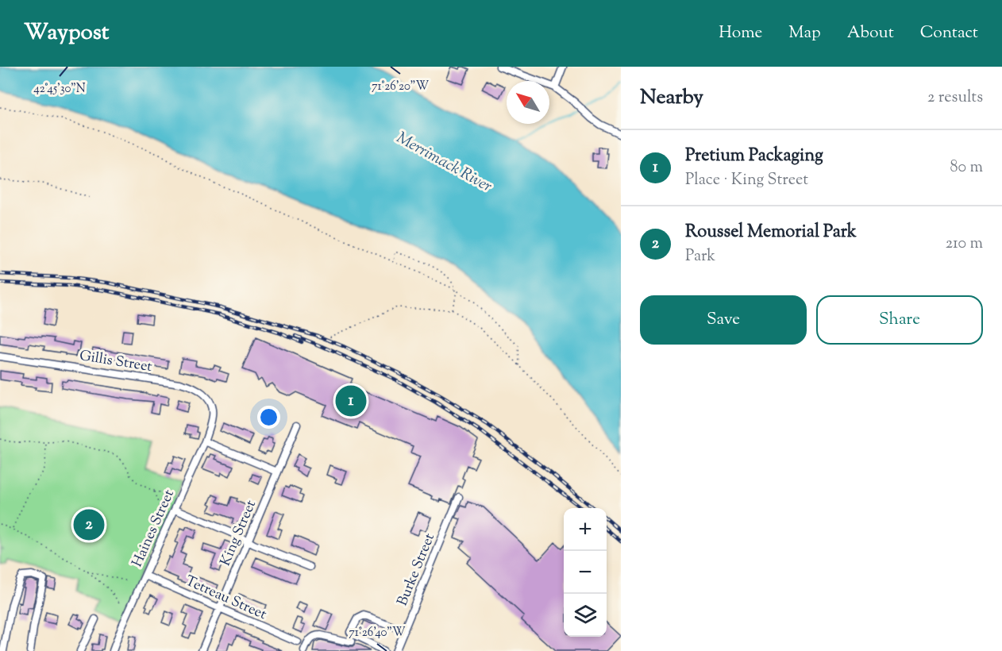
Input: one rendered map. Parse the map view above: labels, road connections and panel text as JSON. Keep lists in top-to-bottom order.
{
  "streets": {
    "street": [
      "Gillis Street",
      "Haines Street",
      "King Street",
      "Burke Street",
      "Tetreau Street"
    ]
  },
  "crossings": [
    ["Gillis Street", "Haines Street"],
    ["Haines Street", "Tetreau Street"],
    ["King Street", "Tetreau Street"]
  ],
  "water": ["Merrimack River"],
  "north": "top left",
  "page": {
    "header": "Waypost",
    "nav": [
      "Home",
      "Map",
      "About",
      "Contact"
    ],
    "heading": ["Nearby", "2 results"],
    "list": [
      {
        "mark": "1",
        "name": "Pretium Packaging",
        "note": "Place · King Street",
        "value": "80 m"
      },
      {
        "mark": "2",
        "name": "Roussel Memorial Park",
        "note": "Park",
        "value": "210 m"
      }
    ],
    "buttons": ["Save", "Share"],
    "pins": ["1", "2"],
    "map_buttons": ["+", "−"]
  },
  "coordinates": ["71°26'20\"W", "42°45'30\"N", "71°26'40\"W"]
}
